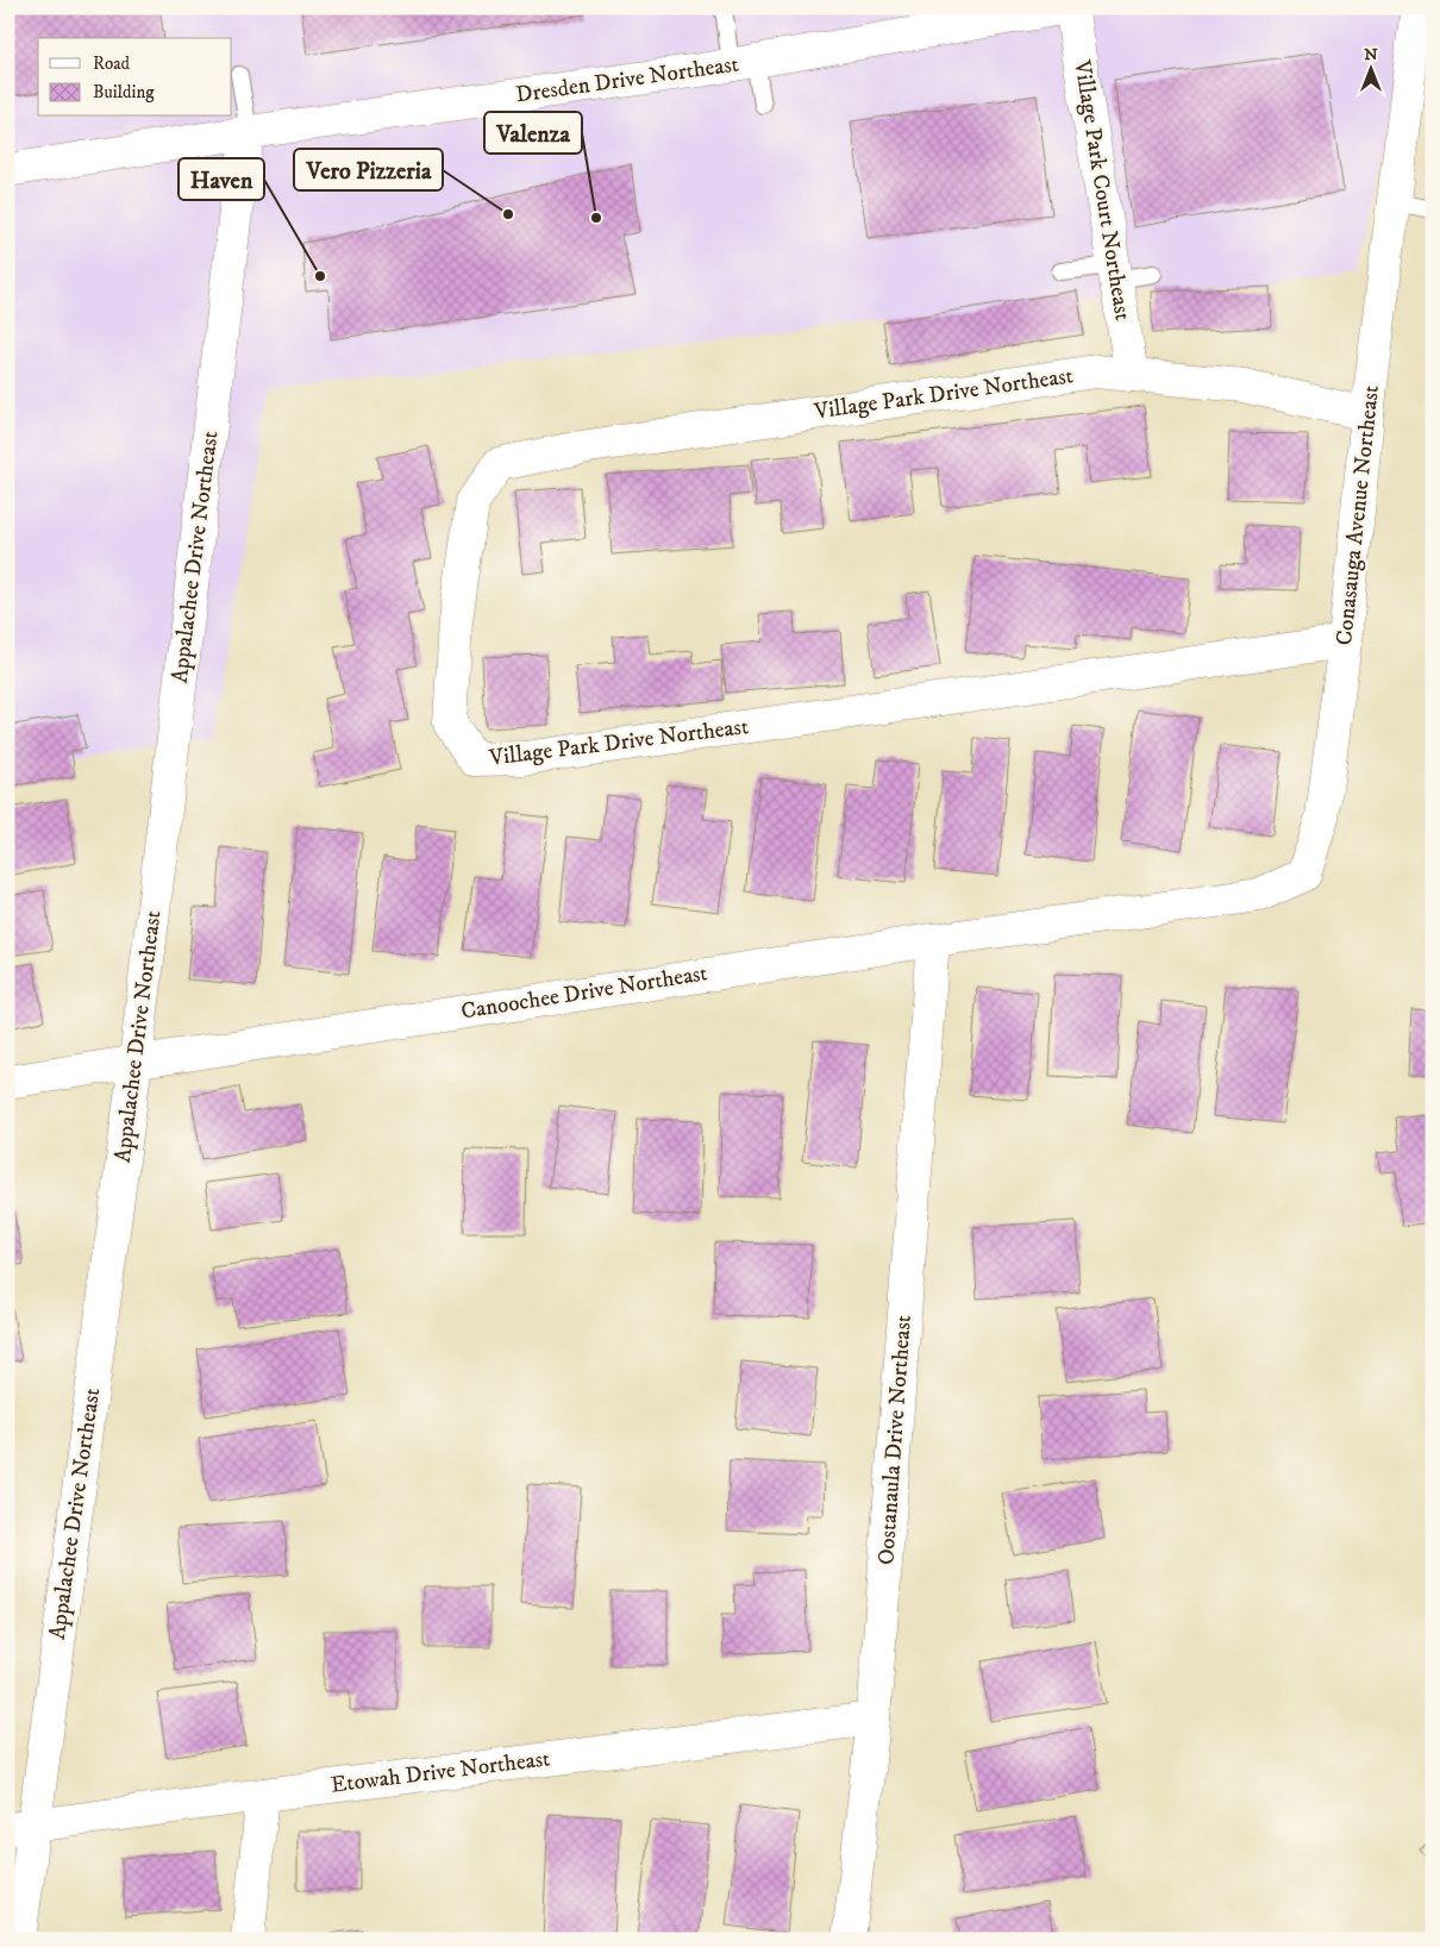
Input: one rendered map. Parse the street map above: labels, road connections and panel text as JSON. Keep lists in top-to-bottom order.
{
  "streets": {
    "street": [
      "Dresden Drive Northeast",
      "Village Park Court Northeast",
      "Village Park Drive Northeast",
      "Conasauga Avenue Northeast",
      "Appalachee Drive Northeast",
      "Canoochee Drive Northeast",
      "Oostanaula Drive Northeast",
      "Etowah Drive Northeast"
    ]
  },
  "crossings": [
    ["Dresden Drive Northeast", "Village Park Court Northeast"],
    ["Dresden Drive Northeast", "Appalachee Drive Northeast"],
    ["Village Park Court Northeast", "Village Park Drive Northeast"],
    ["Village Park Drive Northeast", "Conasauga Avenue Northeast"],
    ["Conasauga Avenue Northeast", "Canoochee Drive Northeast"],
    ["Appalachee Drive Northeast", "Canoochee Drive Northeast"],
    ["Appalachee Drive Northeast", "Etowah Drive Northeast"],
    ["Canoochee Drive Northeast", "Oostanaula Drive Northeast"],
    ["Oostanaula Drive Northeast", "Etowah Drive Northeast"]
  ],
  "places": ["Vero Pizzeria", "Valenza", "Haven"],
  "legend": ["Road", "Building"],
  "north": "top"
}
